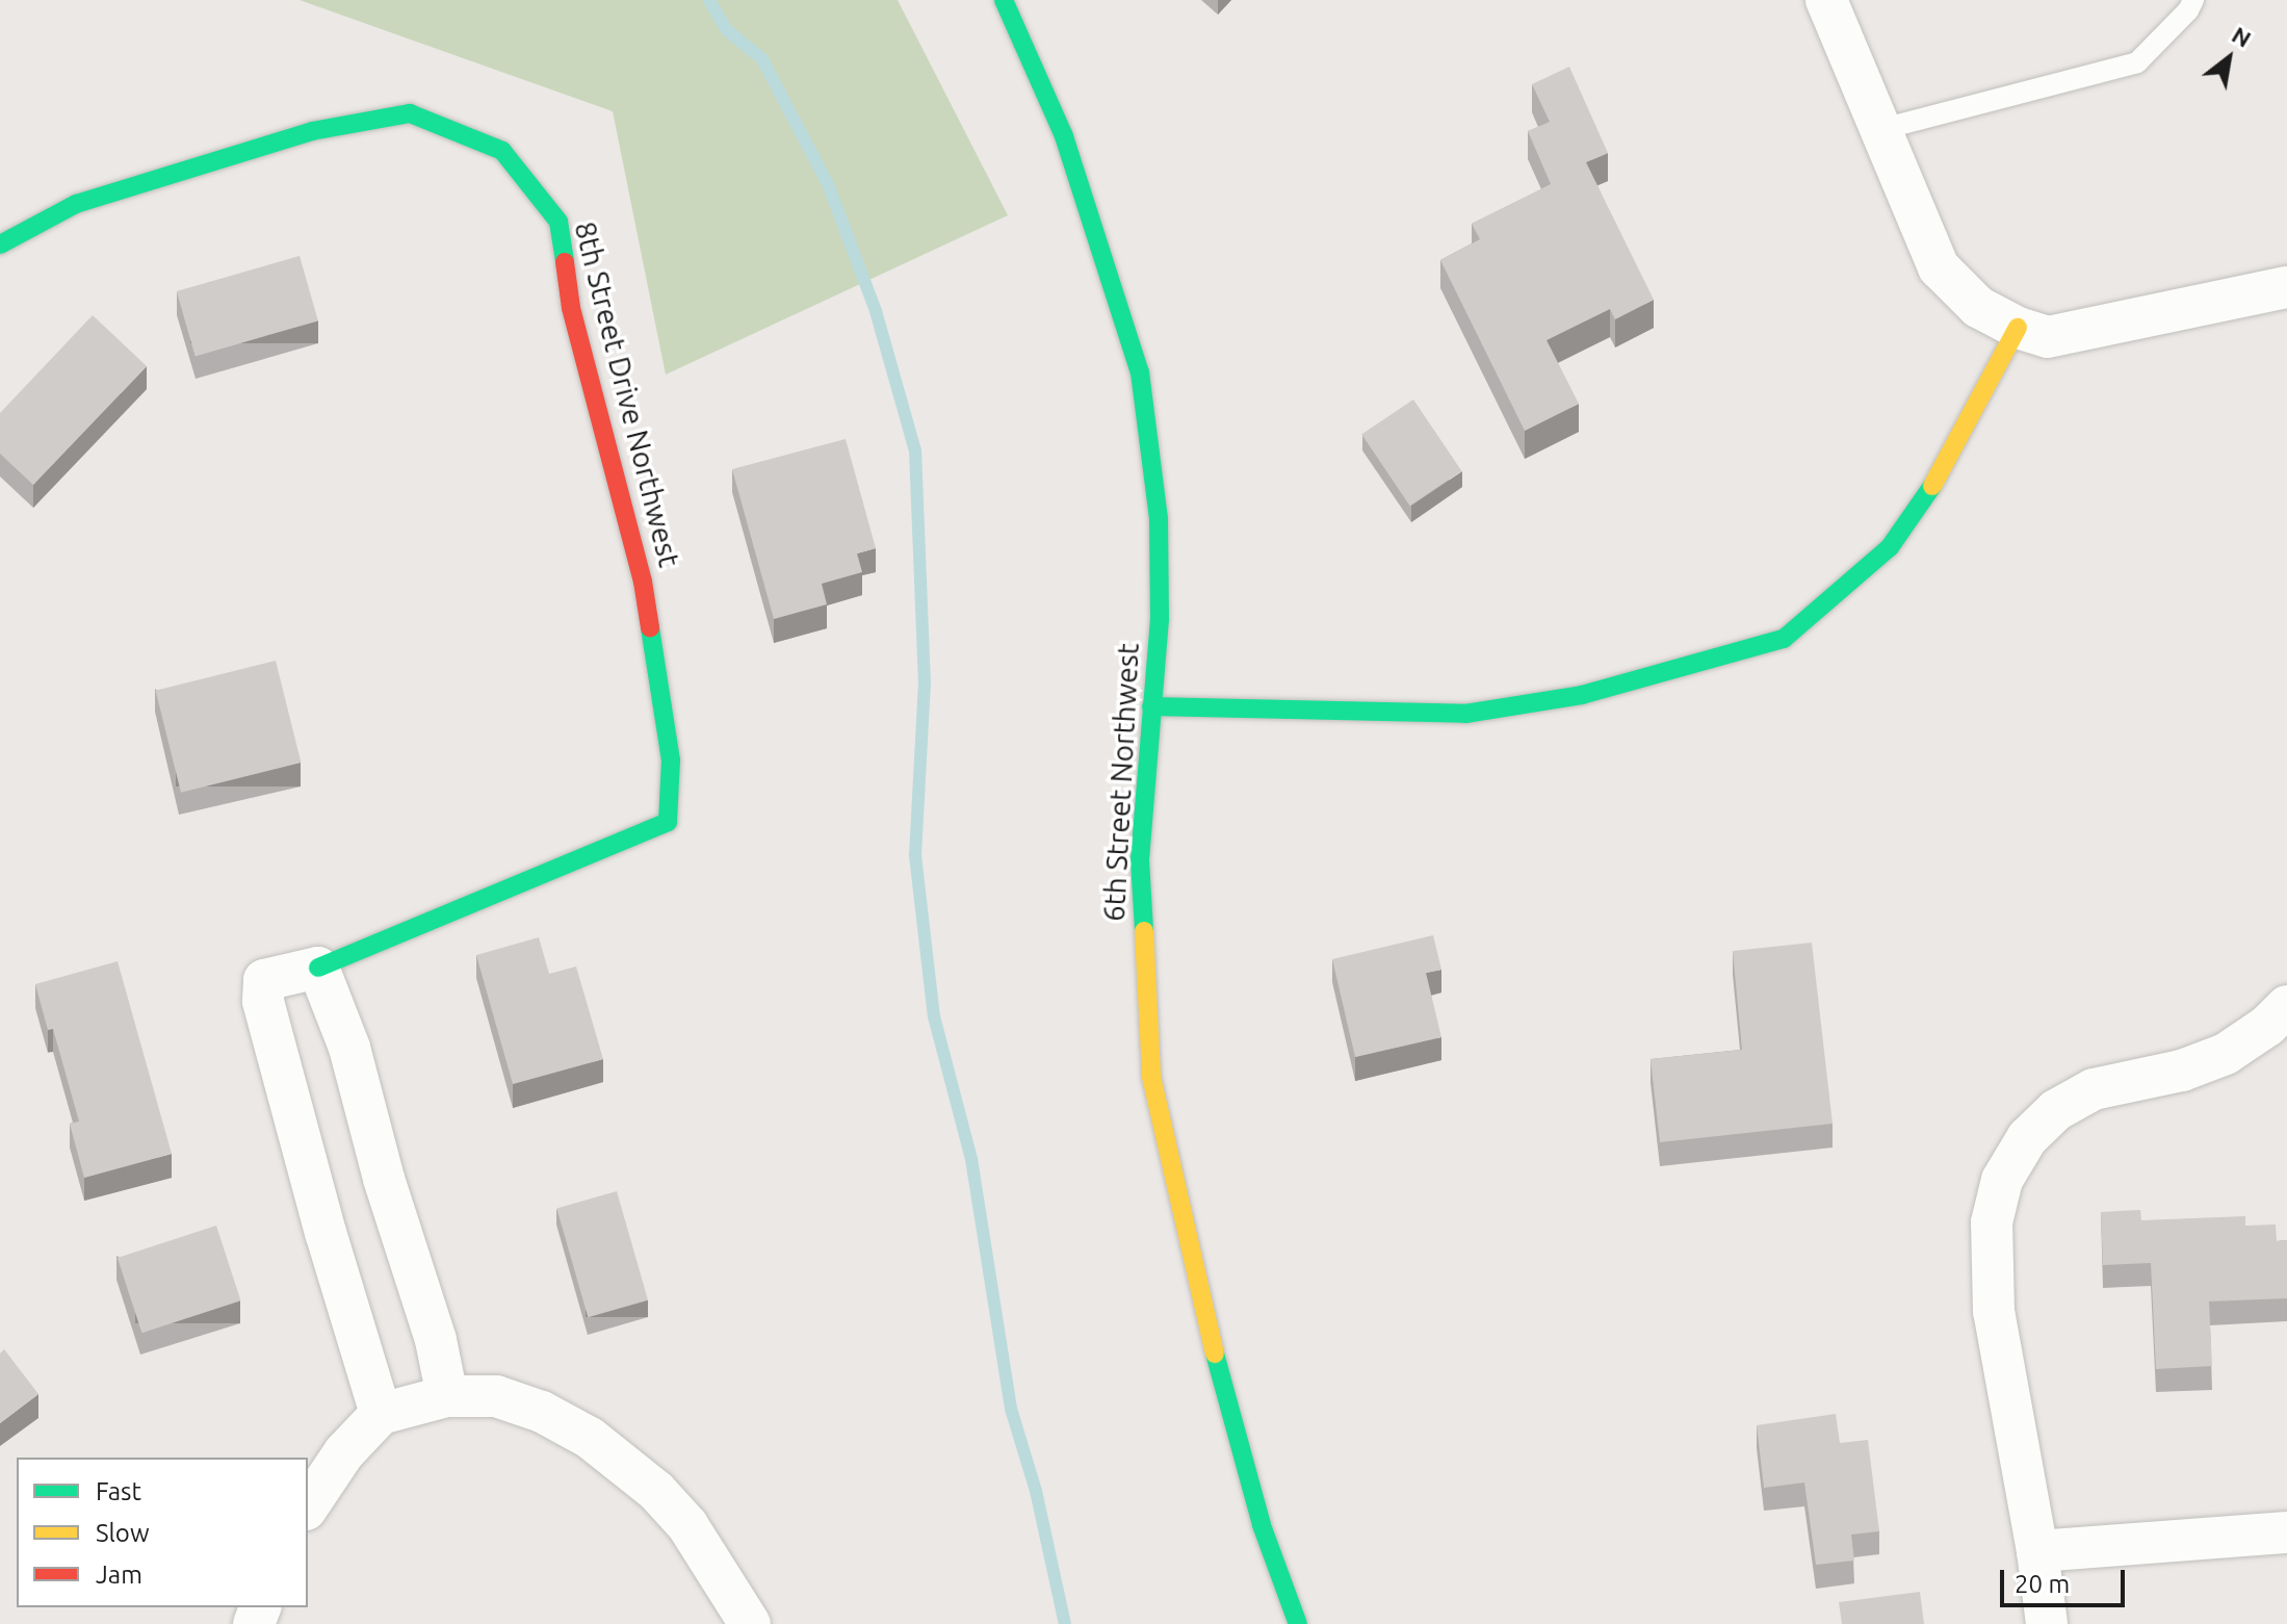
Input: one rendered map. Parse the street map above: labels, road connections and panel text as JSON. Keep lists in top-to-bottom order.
{
  "streets": {
    "street": ["8th Street Drive Northwest", "6th Street Northwest"]
  },
  "legend": ["Fast", "Slow", "Jam"],
  "scale_bar": "20 m",
  "north": "top right"
}
